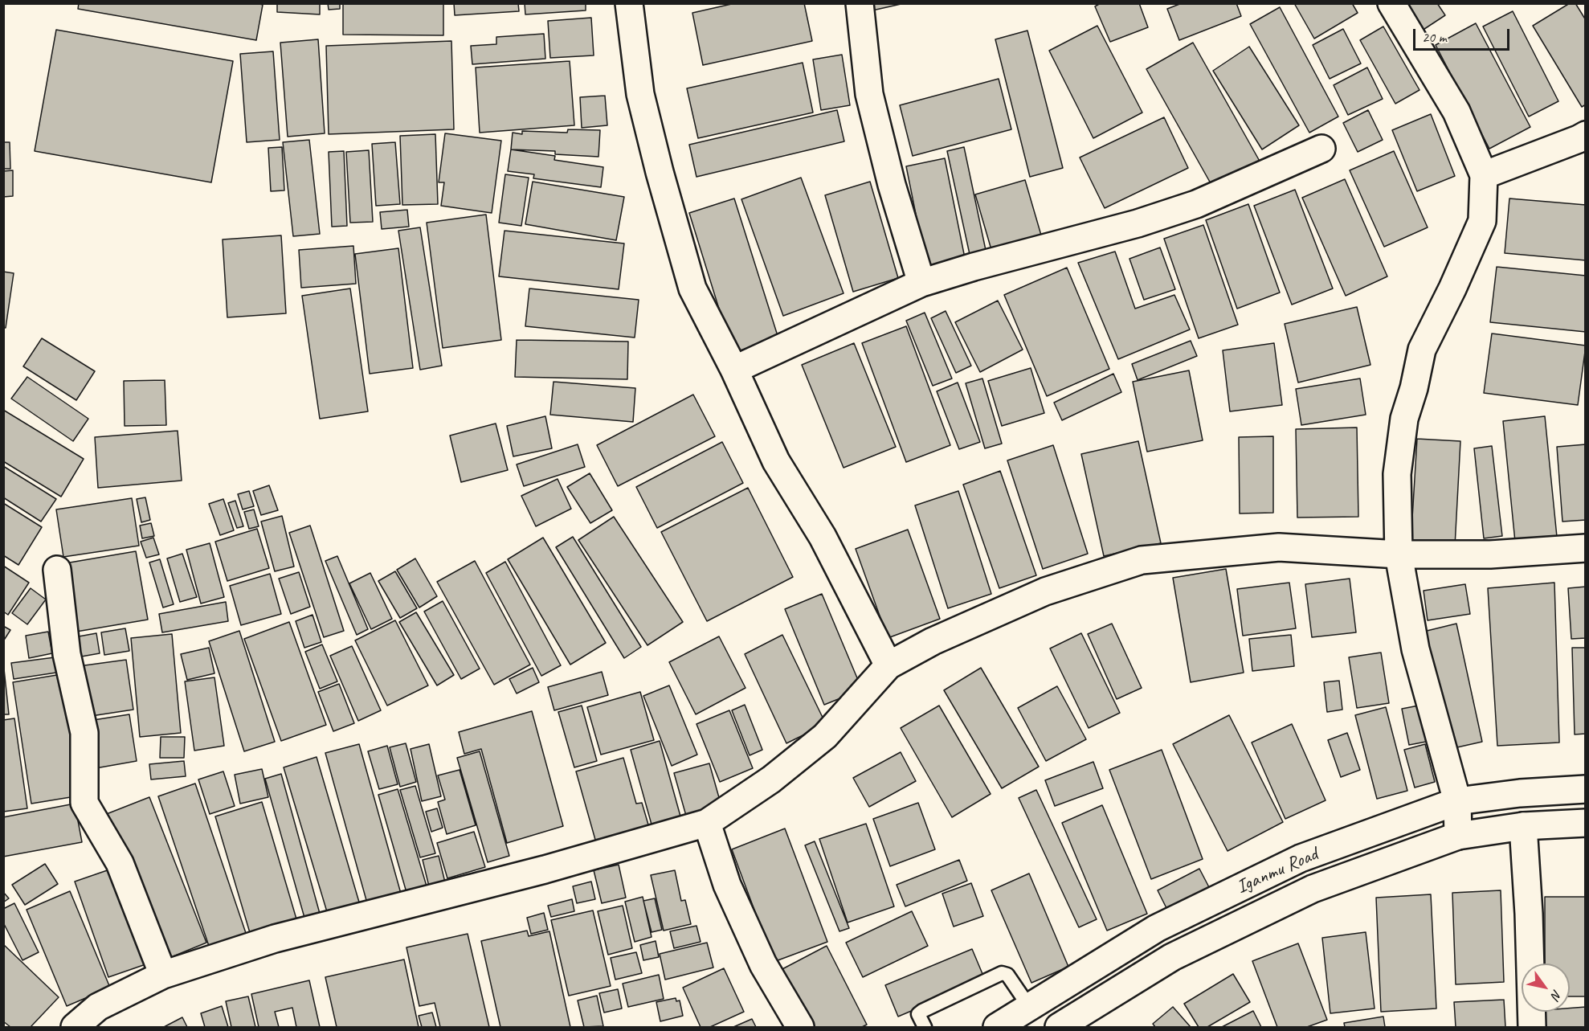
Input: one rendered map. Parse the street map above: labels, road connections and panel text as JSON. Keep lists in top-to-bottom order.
{
  "streets": {
    "street": ["Iganmu Road"]
  },
  "scale_bar": "20 m",
  "north": "bottom right"
}
